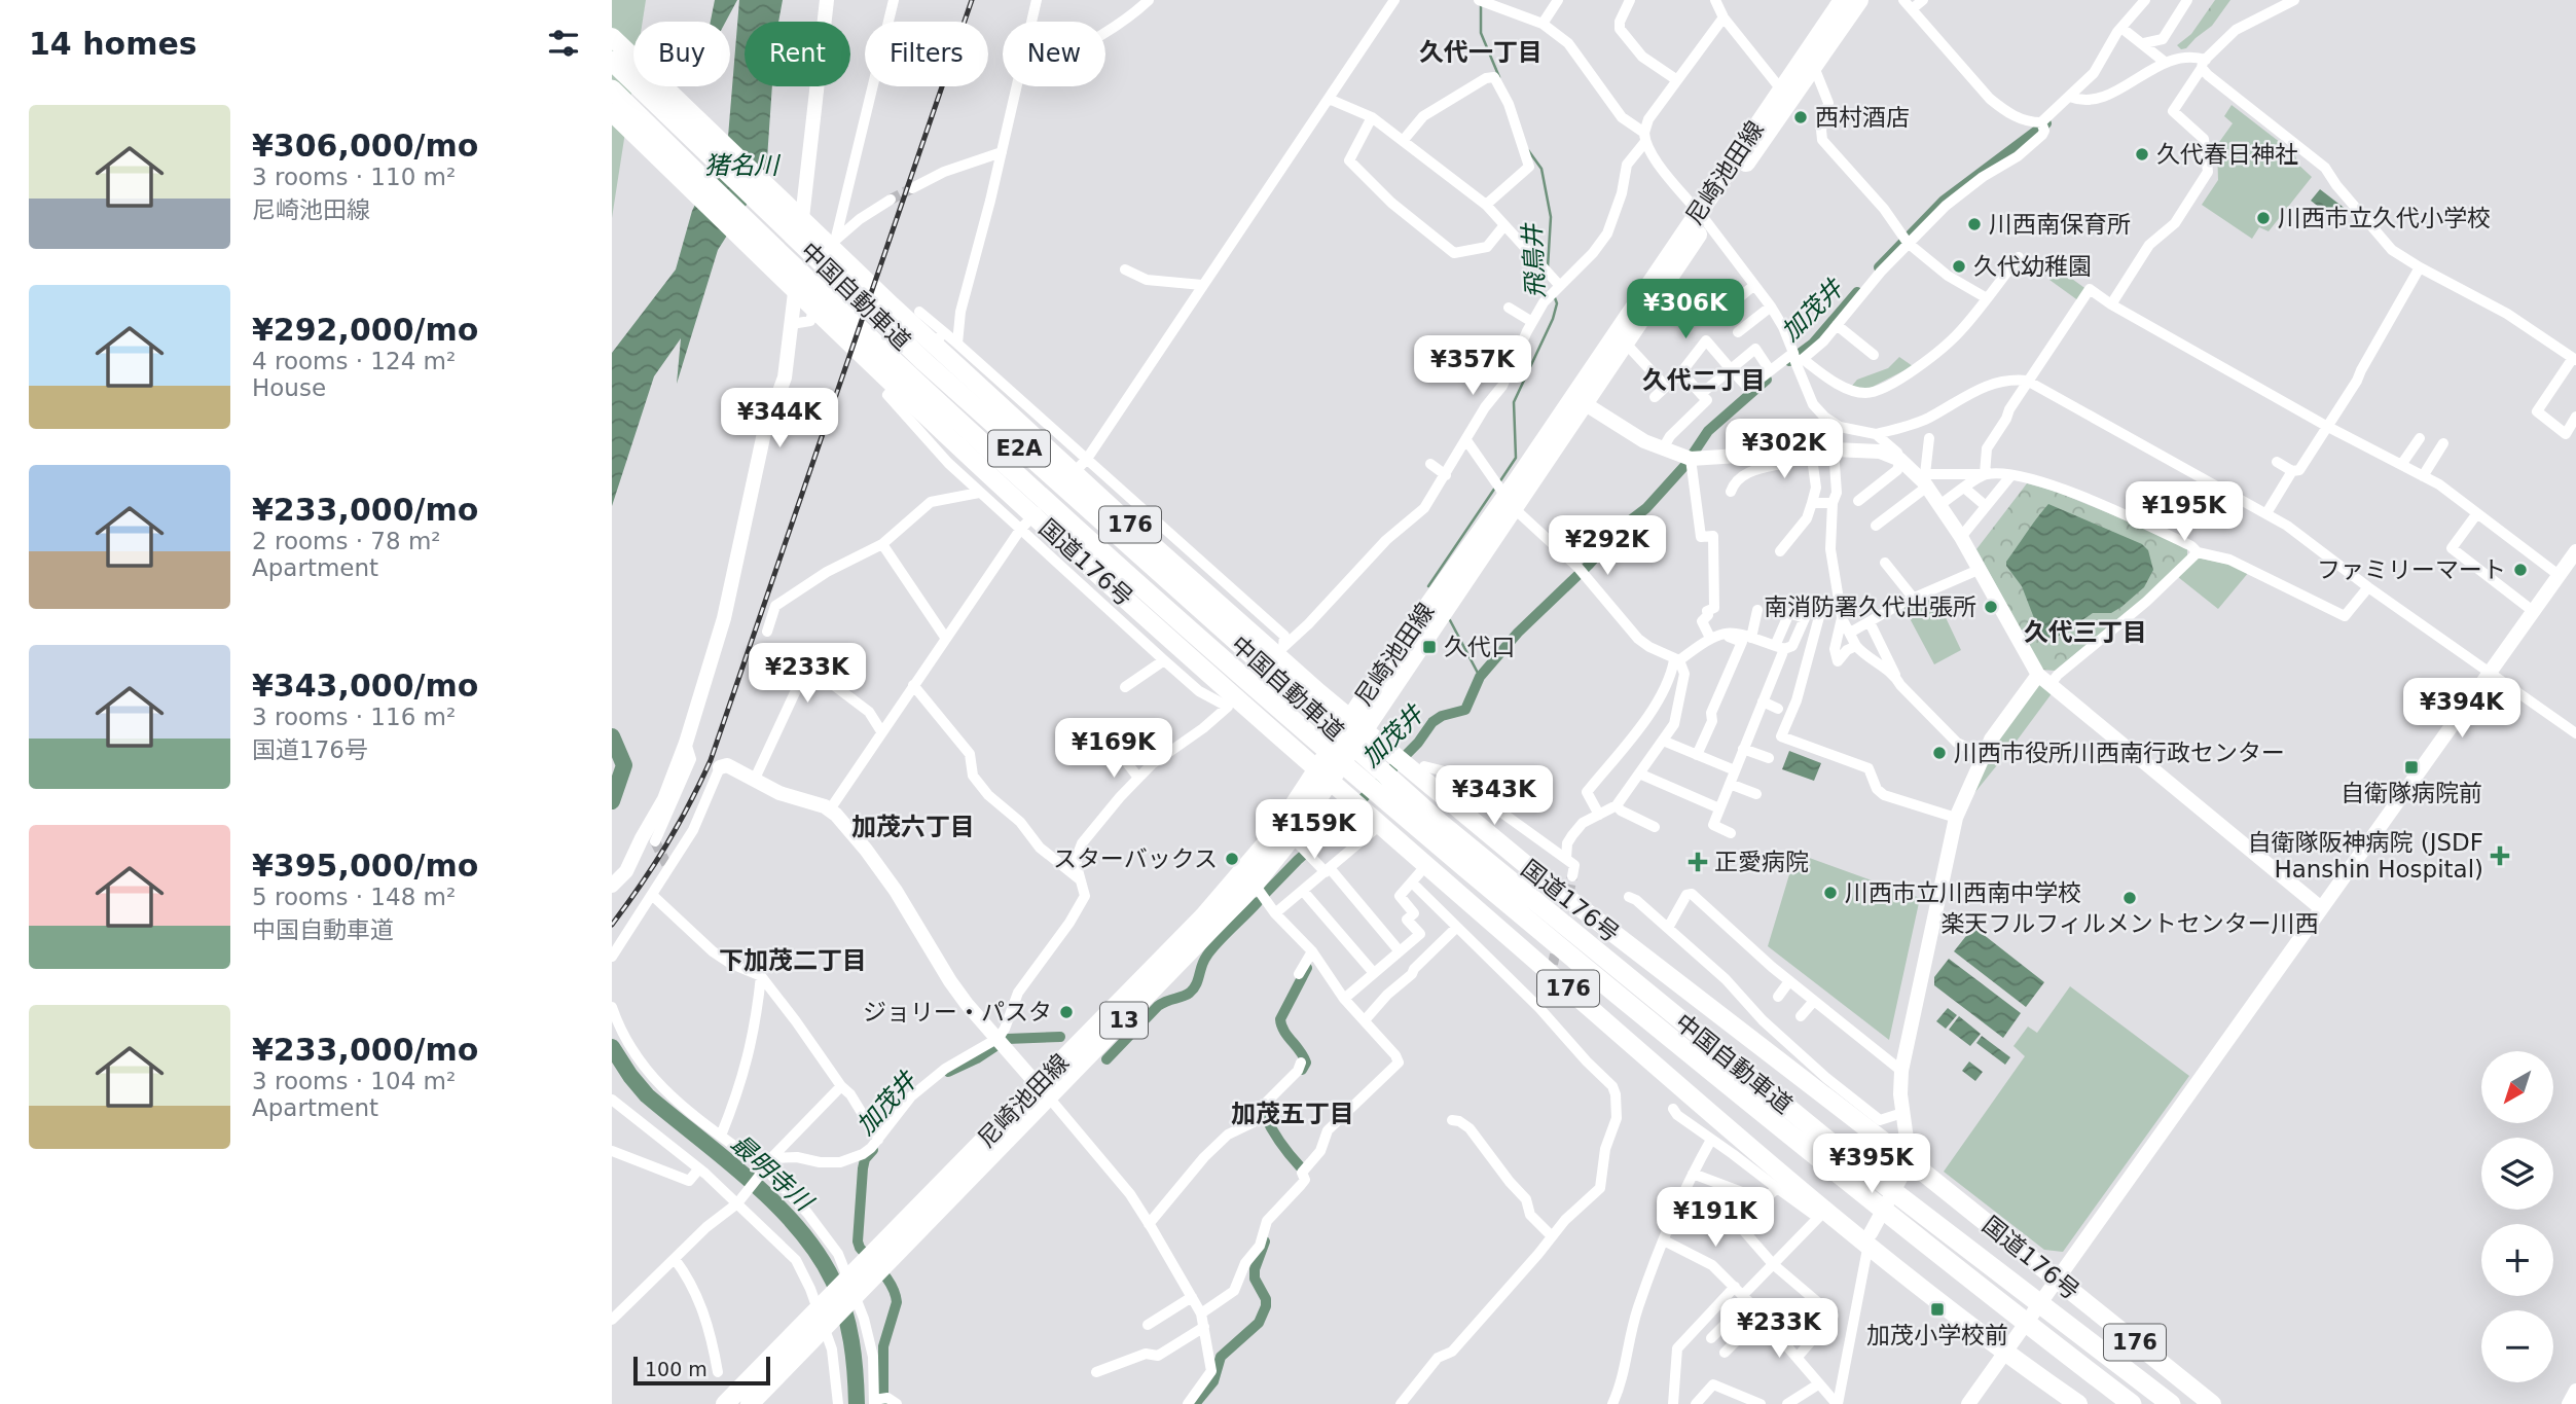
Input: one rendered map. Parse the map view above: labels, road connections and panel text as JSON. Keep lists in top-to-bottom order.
{
  "streets": {
    "highway": ["中国自動車道", "E2A"],
    "main road": [
      "尼崎池田線",
      "176",
      "国道176号",
      "13"
    ]
  },
  "districts": [
    "久代一丁目",
    "久代二丁目",
    "久代三丁目",
    "加茂六丁目",
    "下加茂二丁目",
    "加茂五丁目"
  ],
  "water": [
    "猪名川",
    "飛鳥井",
    "加茂井",
    "最明寺川"
  ],
  "places": {
    "other": [
      "西村酒店",
      "久代春日神社",
      "川西市立久代小学校",
      "川西南保育所",
      "久代幼稚園",
      "ファミリーマート",
      "南消防署久代出張所",
      "川西市役所川西南行政センター",
      "スターバックス",
      "川西市立川西南中学校",
      "楽天フルフィルメントセンター川西",
      "ジョリー・パスタ"
    ],
    "transit": ["久代口", "自衛隊病院前", "加茂小学校前"],
    "health": ["自衛隊阪神病院 (JSDF Hanshin Hospital)", "正愛病院"]
  },
  "scale_bar": "100 m",
  "north": "bottom left",
  "page": {
    "heading": "14 homes",
    "chip": [
      "Buy",
      "Rent",
      "Filters",
      "New"
    ],
    "list": [
      {
        "name": "¥306,000/mo",
        "note": "3 rooms · 110 m² · 尼崎池田線"
      },
      {
        "name": "¥292,000/mo",
        "note": "4 rooms · 124 m² · House"
      },
      {
        "name": "¥233,000/mo",
        "note": "2 rooms · 78 m² · Apartment"
      },
      {
        "name": "¥343,000/mo",
        "note": "3 rooms · 116 m² · 国道176号"
      },
      {
        "name": "¥395,000/mo",
        "note": "5 rooms · 148 m² · 中国自動車道"
      },
      {
        "name": "¥233,000/mo",
        "note": "3 rooms · 104 m² · Apartment"
      }
    ],
    "price": [
      "¥306K",
      "¥357K",
      "¥344K",
      "¥302K",
      "¥195K",
      "¥292K",
      "¥233K",
      "¥394K",
      "¥169K",
      "¥343K",
      "¥159K",
      "¥395K",
      "¥191K",
      "¥233K"
    ],
    "map_buttons": ["+", "−"],
    "scale": "100 m"
  }
}
